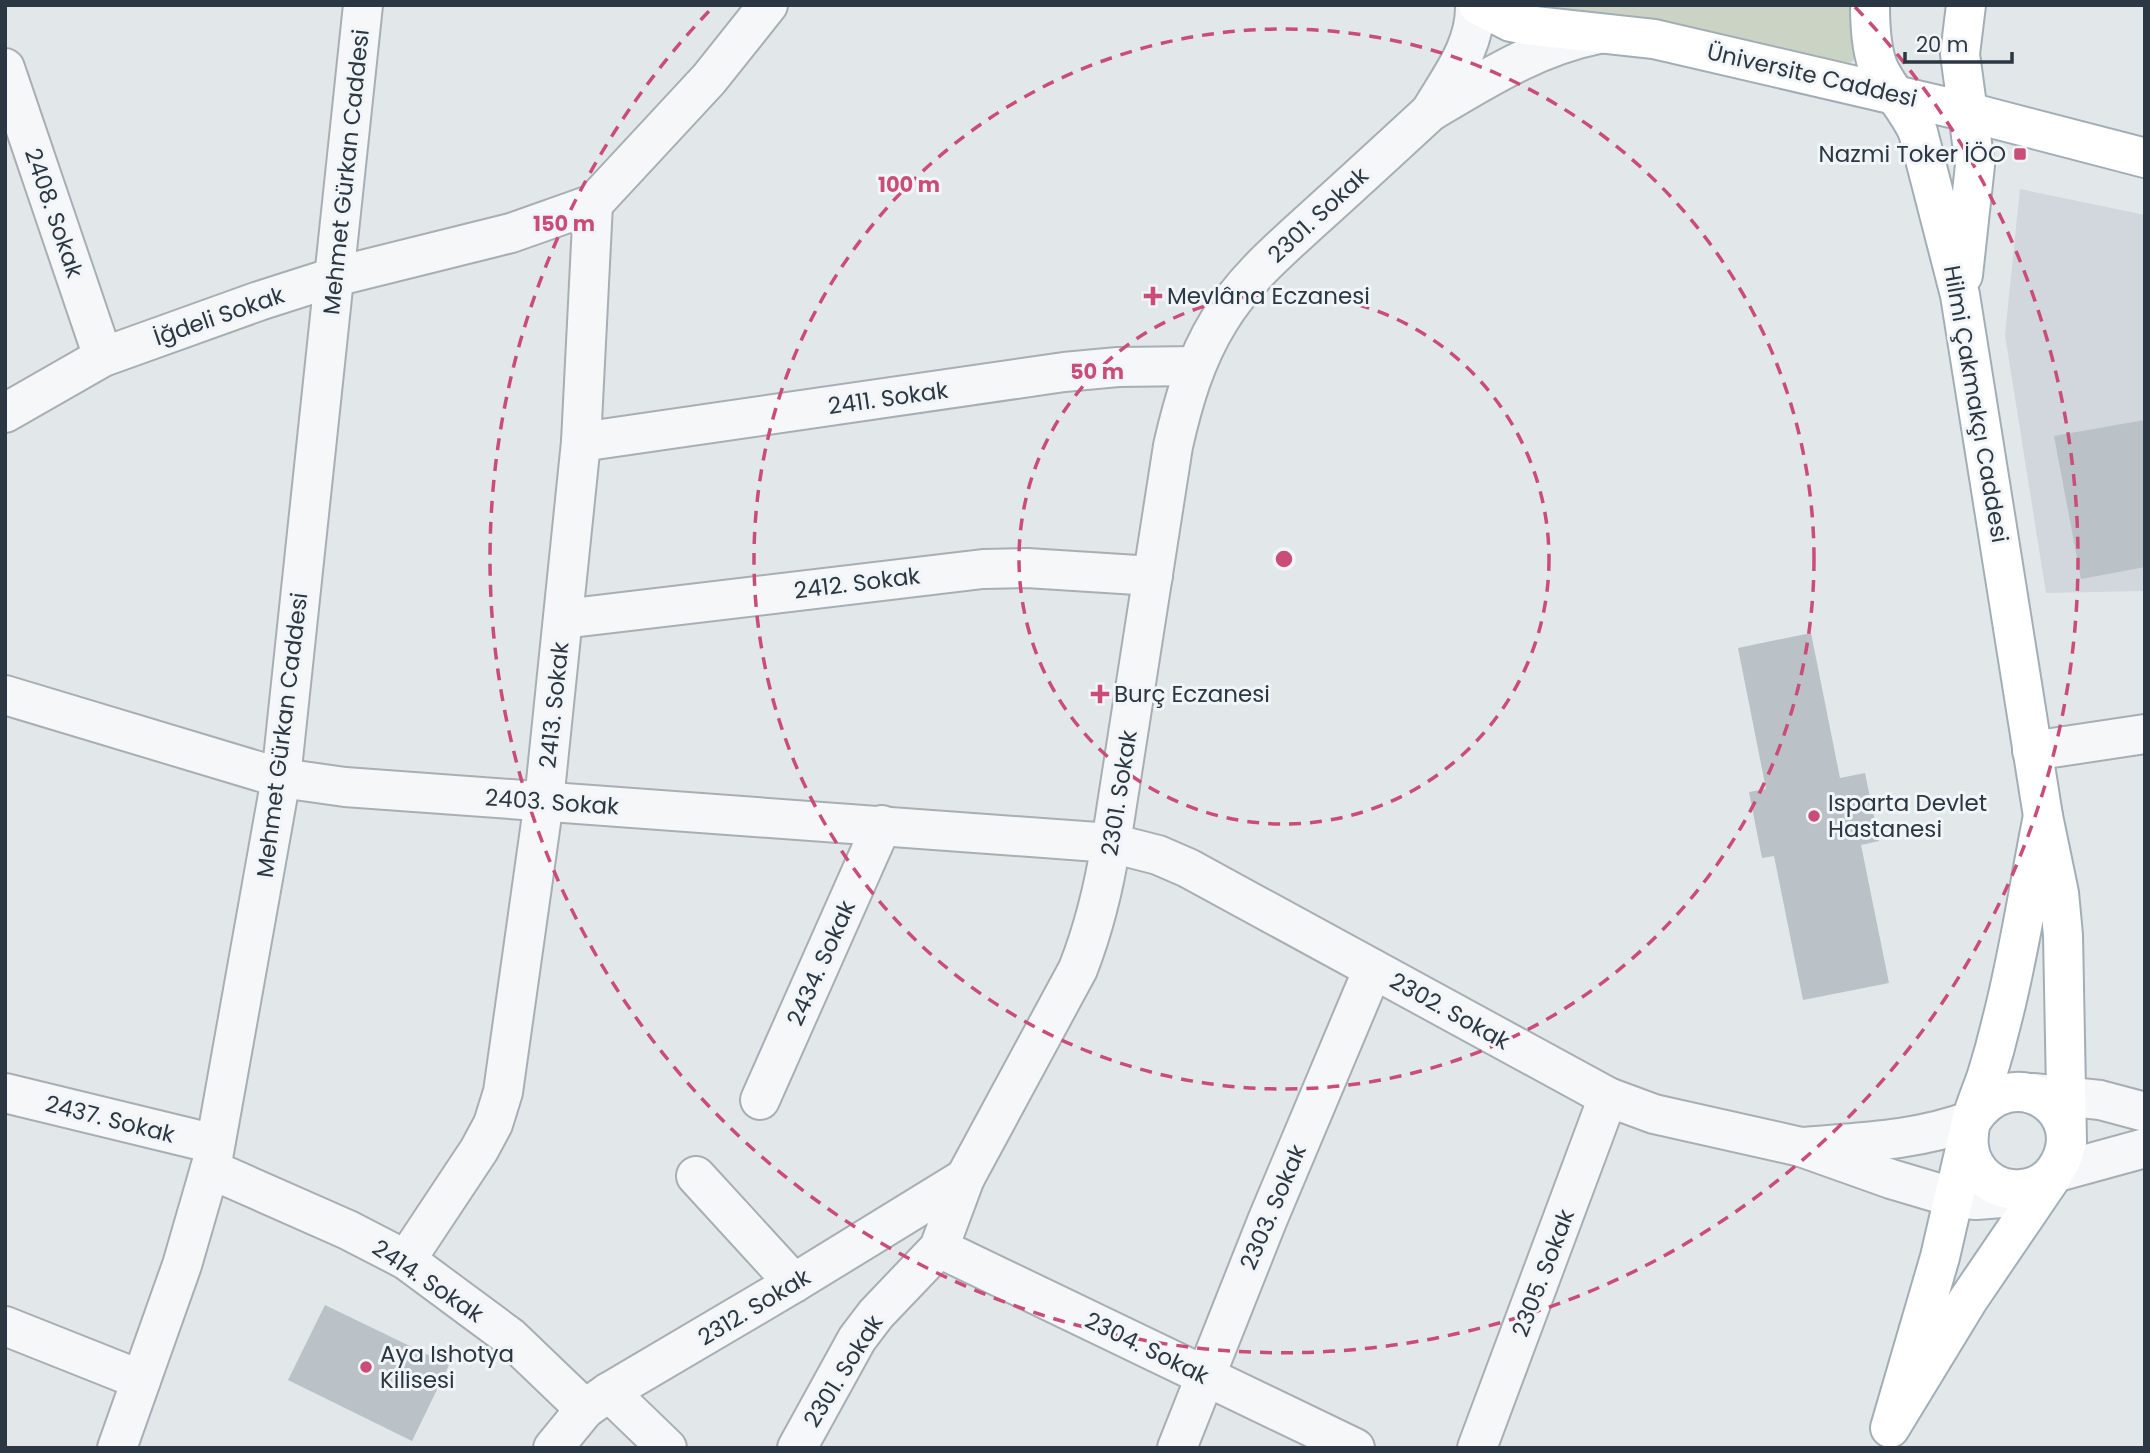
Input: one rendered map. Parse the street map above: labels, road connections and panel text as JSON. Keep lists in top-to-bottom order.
{
  "streets": {
    "main road": ["Üniversite Caddesi", "Hilmi Çakmakçı Caddesi"],
    "street": [
      "Mehmet Gürkan Caddesi",
      "2408. Sokak",
      "2301. Sokak",
      "İğdeli Sokak",
      "2411. Sokak",
      "2412. Sokak",
      "2413. Sokak",
      "2403. Sokak",
      "2434. Sokak",
      "2302. Sokak",
      "2437. Sokak",
      "2303. Sokak",
      "2305. Sokak",
      "2414. Sokak",
      "2312. Sokak",
      "2304. Sokak"
    ]
  },
  "crossings": [
    ["Üniversite Caddesi", "2301. Sokak"],
    ["Üniversite Caddesi", "Hilmi Çakmakçı Caddesi"],
    ["Mehmet Gürkan Caddesi", "İğdeli Sokak"],
    ["Mehmet Gürkan Caddesi", "2403. Sokak"],
    ["Mehmet Gürkan Caddesi", "2437. Sokak"],
    ["Mehmet Gürkan Caddesi", "2414. Sokak"],
    ["2408. Sokak", "İğdeli Sokak"],
    ["2301. Sokak", "2411. Sokak"],
    ["2301. Sokak", "2412. Sokak"],
    ["2301. Sokak", "2403. Sokak"],
    ["2301. Sokak", "2302. Sokak"],
    ["2301. Sokak", "2312. Sokak"],
    ["2301. Sokak", "2304. Sokak"],
    ["İğdeli Sokak", "2413. Sokak"],
    ["2411. Sokak", "2413. Sokak"],
    ["Hilmi Çakmakçı Caddesi", "2302. Sokak"],
    ["2412. Sokak", "2413. Sokak"],
    ["2413. Sokak", "2403. Sokak"],
    ["2413. Sokak", "2414. Sokak"],
    ["2403. Sokak", "2434. Sokak"],
    ["2403. Sokak", "2302. Sokak"],
    ["2302. Sokak", "2303. Sokak"],
    ["2302. Sokak", "2305. Sokak"],
    ["2437. Sokak", "2414. Sokak"],
    ["2303. Sokak", "2304. Sokak"],
    ["2414. Sokak", "2312. Sokak"]
  ],
  "places": {
    "transit": ["Nazmi Toker İÖO"],
    "health": ["Mevlâna Eczanesi", "Burç Eczanesi"],
    "other": ["Isparta Devlet Hastanesi", "Aya Ishotya Kilisesi"]
  },
  "scale_bar": "20 m",
  "rings": ["100 m", "150 m", "50 m"]
}
